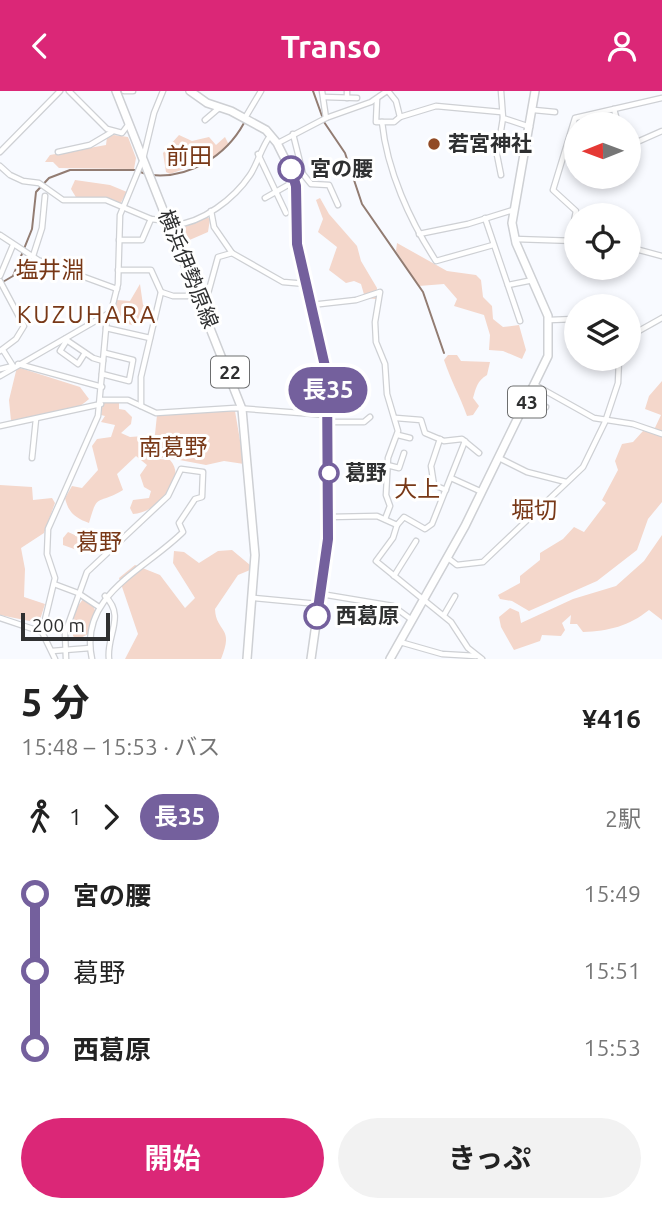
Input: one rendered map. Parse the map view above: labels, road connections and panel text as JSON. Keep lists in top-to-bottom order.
{
  "streets": {
    "main road": ["横浜伊勢原線", "22", "43"]
  },
  "districts": [
    "前田",
    "塩井淵",
    "KUZUHARA",
    "南葛野",
    "大上",
    "堀切",
    "葛野"
  ],
  "places": [
    "若宮神社",
    "宮の腰",
    "葛野",
    "西葛原"
  ],
  "lines": ["bus line 長35"],
  "scale_bar": "200 m",
  "north": "left",
  "page": {
    "header": "Transo",
    "on_map": "長35",
    "scale": "200 m",
    "heading": ["5 分", "15:48 – 15:53 · バス", "¥416"],
    "legs": ["1", "長35", "2駅"],
    "list": [
      {
        "name": "宮の腰",
        "value": "15:49"
      },
      {
        "name": "葛野",
        "value": "15:51"
      },
      {
        "name": "西葛原",
        "value": "15:53"
      }
    ],
    "buttons": ["開始", "きっぷ"]
  }
}
